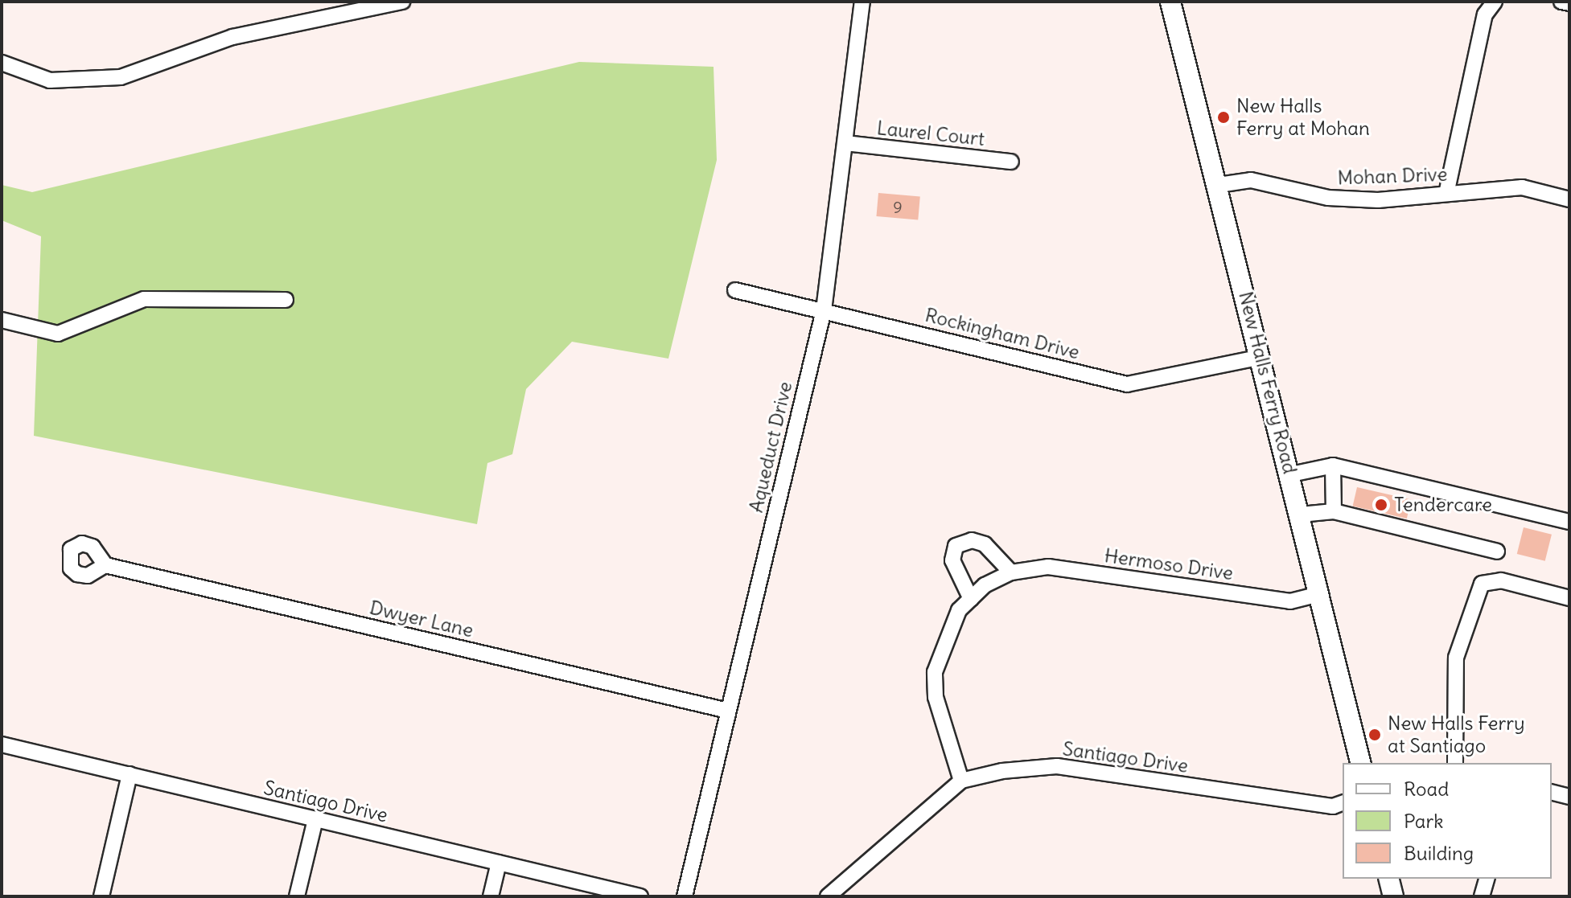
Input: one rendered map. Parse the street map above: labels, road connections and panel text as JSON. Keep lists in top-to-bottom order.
{
  "streets": {
    "main road": ["New Halls Ferry Road"],
    "street": [
      "Laurel Court",
      "Mohan Drive",
      "Rockingham Drive",
      "Aqueduct Drive",
      "Hermoso Drive",
      "Dwyer Lane",
      "Santiago Drive"
    ]
  },
  "crossings": [
    ["Laurel Court", "Aqueduct Drive"],
    ["Mohan Drive", "New Halls Ferry Road"],
    ["Rockingham Drive", "New Halls Ferry Road"],
    ["Rockingham Drive", "Aqueduct Drive"],
    ["New Halls Ferry Road", "Hermoso Drive"],
    ["Aqueduct Drive", "Dwyer Lane"],
    ["Hermoso Drive", "Santiago Drive"]
  ],
  "places": ["New Halls Ferry at Mohan", "Tendercare", "New Halls Ferry at Santiago"],
  "house_numbers": ["9"],
  "legend": ["Road", "Park", "Building"]
}
